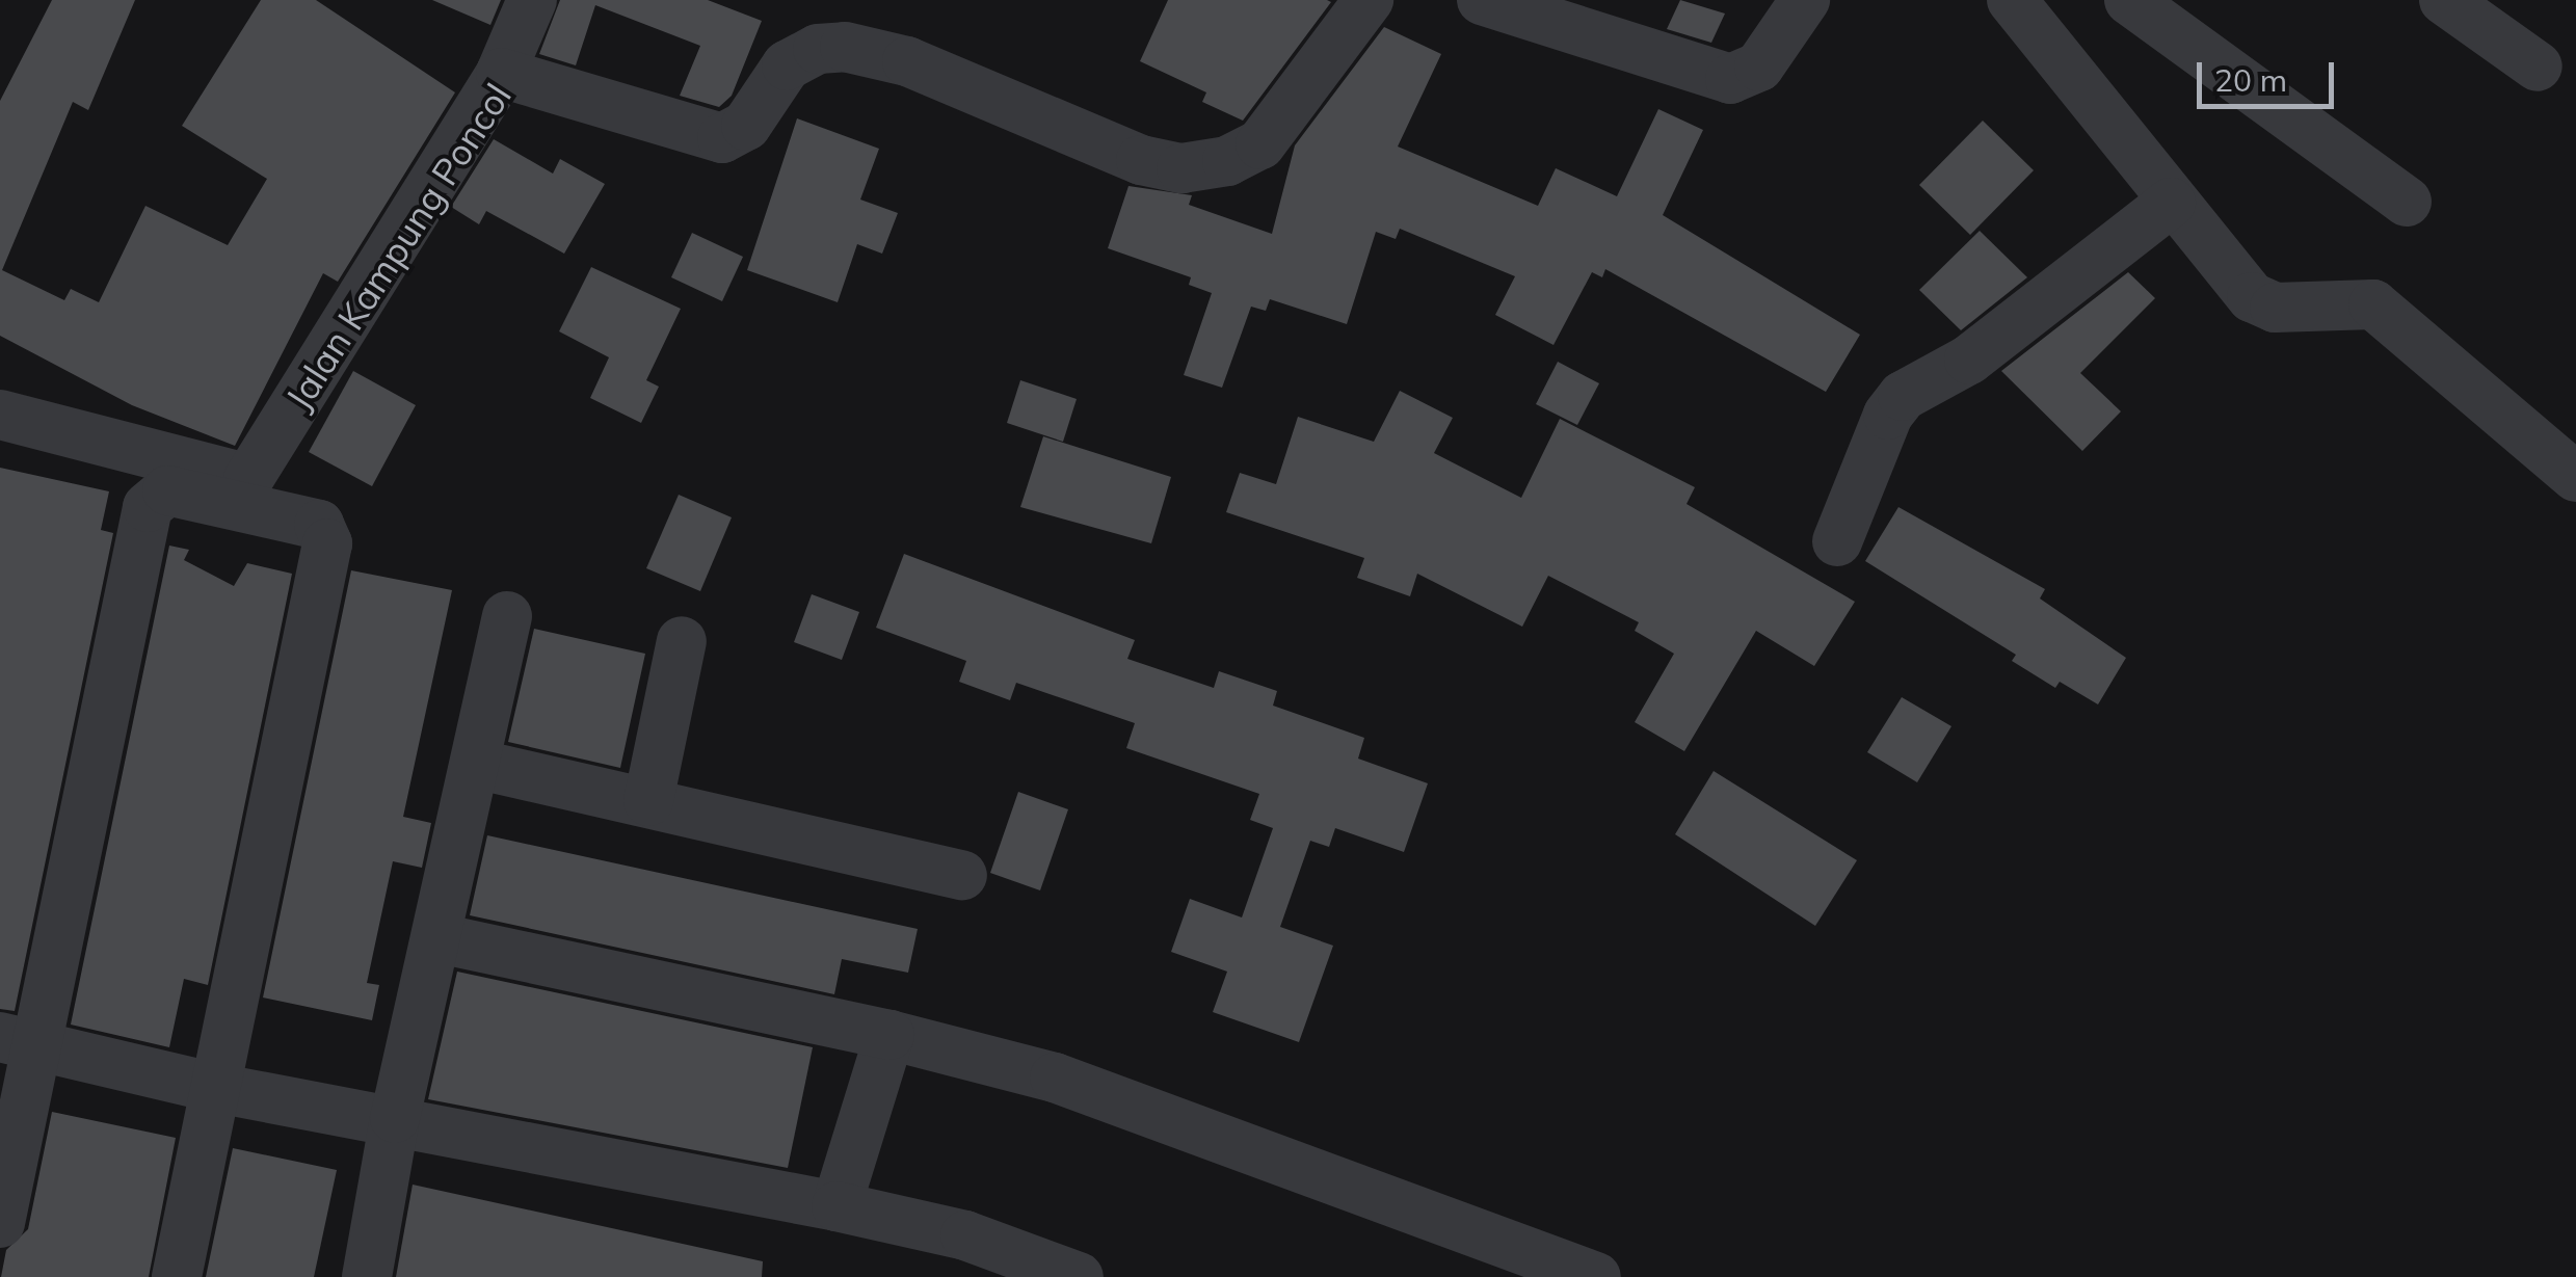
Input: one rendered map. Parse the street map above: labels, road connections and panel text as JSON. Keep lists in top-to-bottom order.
{
  "streets": {
    "street": ["Jalan Kampung Poncol"]
  },
  "scale_bar": "20 m"
}
